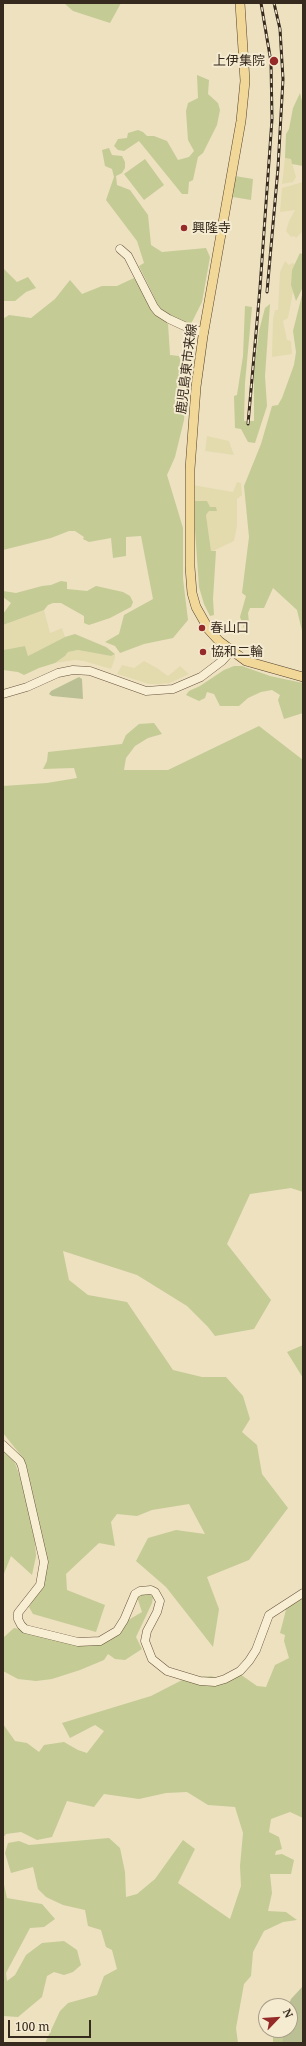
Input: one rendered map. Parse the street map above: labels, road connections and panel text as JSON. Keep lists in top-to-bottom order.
{
  "streets": {
    "main road": ["鹿児島東市来線"]
  },
  "places": [
    "上伊集院",
    "興隆寺",
    "春山口",
    "協和二輪"
  ],
  "scale_bar": "100 m",
  "north": "top right"
}
